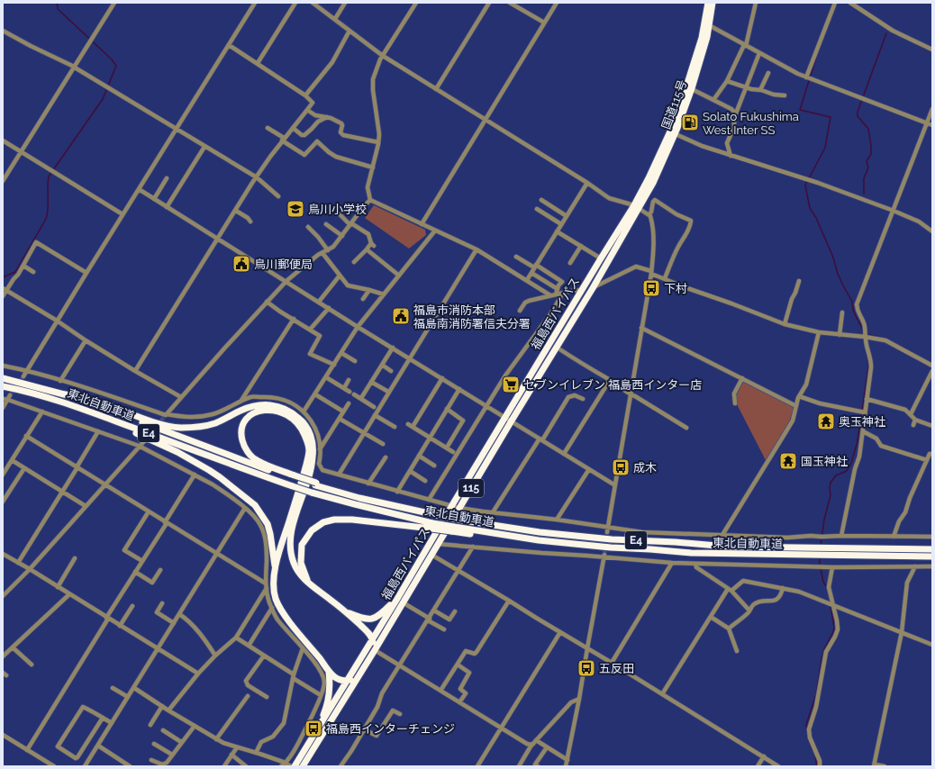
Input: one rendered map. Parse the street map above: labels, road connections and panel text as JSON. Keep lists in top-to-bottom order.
{
  "streets": {
    "highway": [
      "国道115号",
      "福島西バイパス",
      "東北自動車道",
      "E4",
      "115"
    ]
  },
  "crossings": [
    ["国道115号", "福島西バイパス"]
  ],
  "places": {
    "fuel station": ["Solato Fukushima West Inter SS"],
    "school or university": ["鳥川小学校"],
    "public building": ["鳥川郵便局", "福島市消防本部 福島南消防署信夫分署"],
    "bus stop": [
      "下村",
      "成木",
      "五反田",
      "福島西インターチェンジ"
    ],
    "supermarket": ["セブンイレブン 福島西インター店"],
    "temple": ["奥玉神社", "国玉神社"]
  }
}
